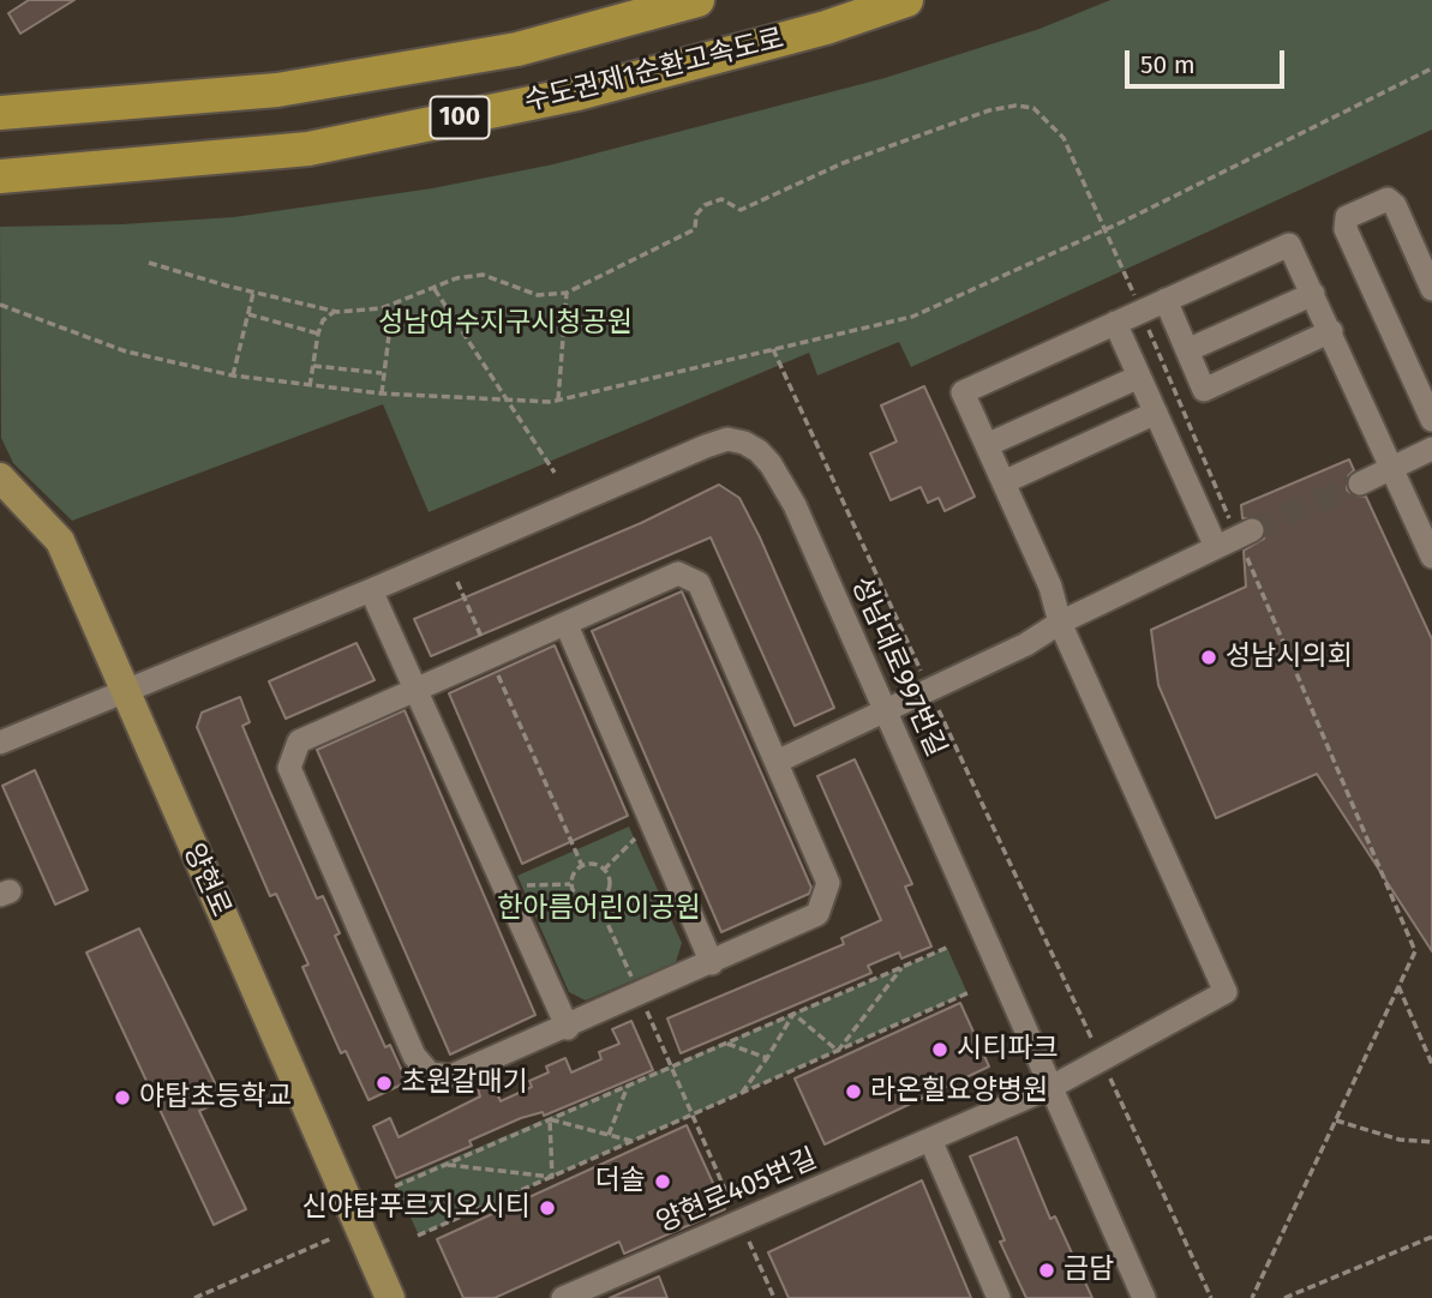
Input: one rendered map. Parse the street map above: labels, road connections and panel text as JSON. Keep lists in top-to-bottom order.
{
  "streets": {
    "highway": ["수도권제1순환고속도로", "100"],
    "main road": ["양현로"],
    "street": ["성남대로997번길", "양현로405번길"]
  },
  "crossings": [
    ["성남대로997번길", "양현로"],
    ["성남대로997번길", "양현로405번길"]
  ],
  "parks": ["성남여수지구시청공원", "한아름어린이공원"],
  "places": [
    "성남시의회",
    "시티파크",
    "초원갈매기",
    "라온힐요양병원",
    "야탑초등학교",
    "더솔",
    "신야탑푸르지오시티",
    "금담"
  ],
  "scale_bar": "50 m"
}
